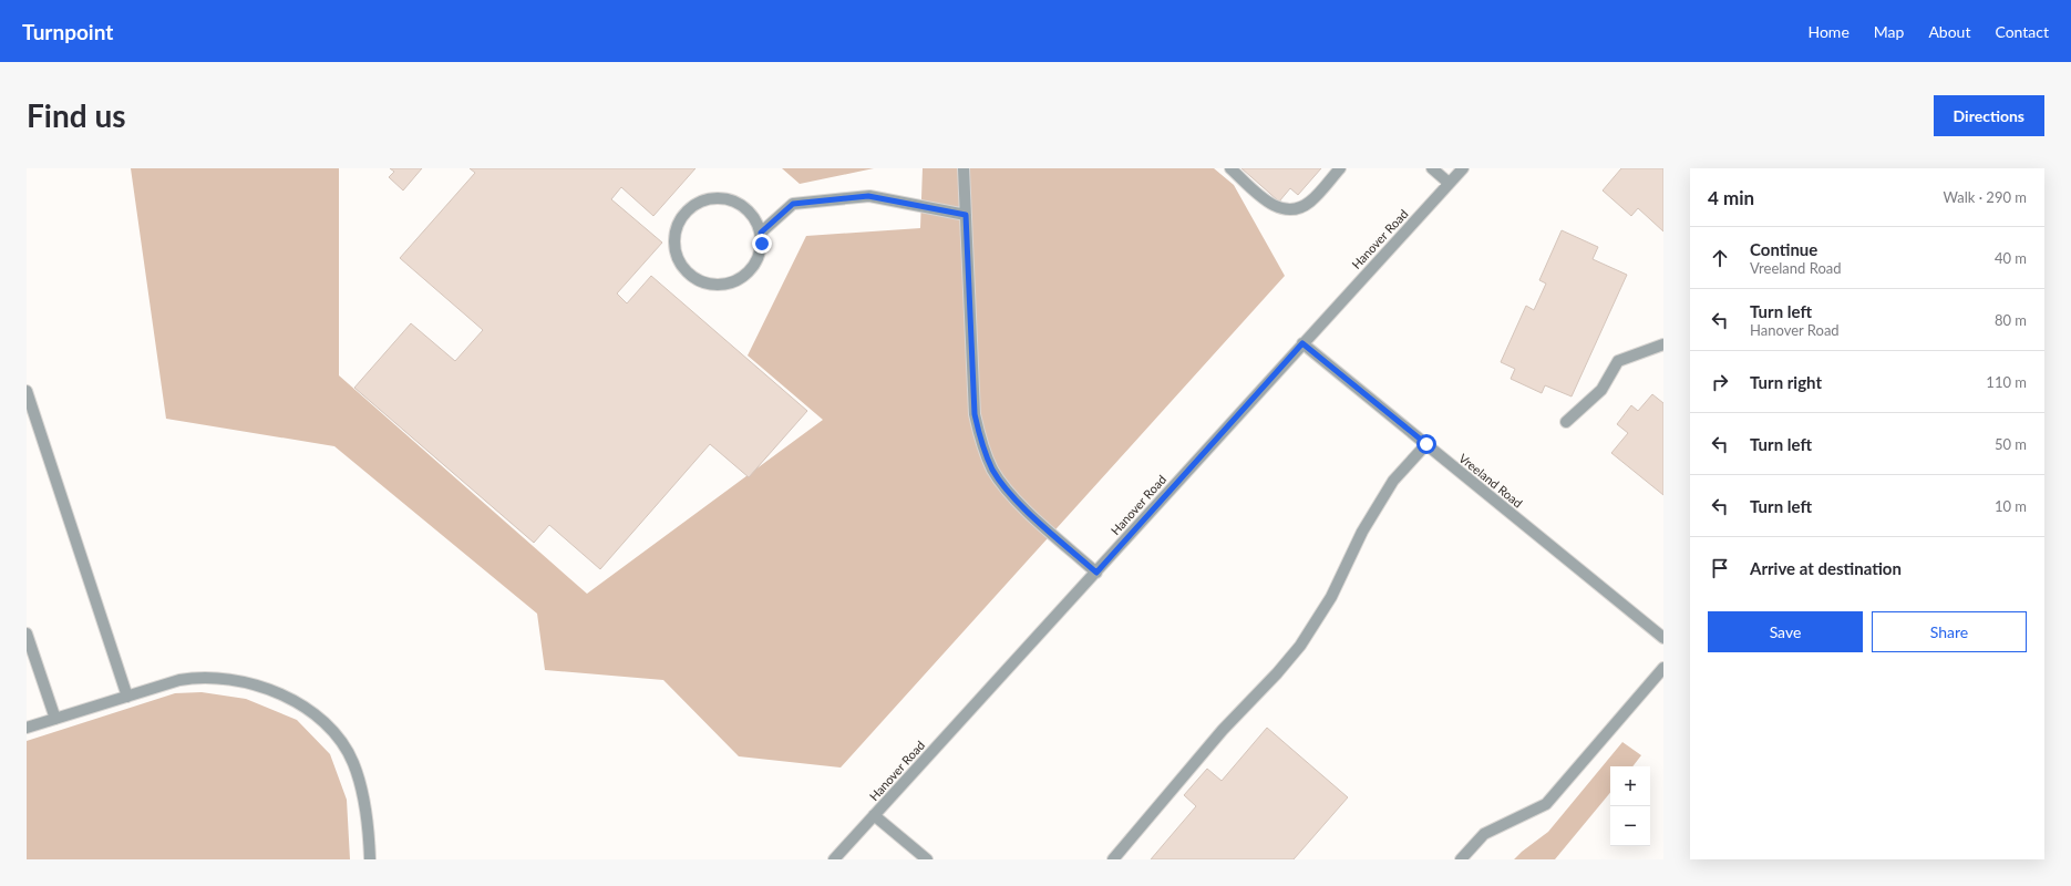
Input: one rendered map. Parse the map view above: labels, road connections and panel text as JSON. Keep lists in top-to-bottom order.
{
  "streets": {
    "street": ["Hanover Road", "Vreeland Road"]
  },
  "crossings": [
    ["Hanover Road", "Vreeland Road"]
  ],
  "page": {
    "header": "Turnpoint",
    "nav": [
      "Home",
      "Map",
      "About",
      "Contact"
    ],
    "buttons": [
      "Directions",
      ["Save", "Share"]
    ],
    "title": "Find us",
    "heading": ["4 min", "Walk · 290 m"],
    "list": [
      ["Continue", "Vreeland Road", "40 m"],
      ["Turn left", "Hanover Road", "80 m"],
      ["Turn right", "110 m"],
      ["Turn left", "50 m"],
      ["Turn left", "10 m"],
      "Arrive at destination"
    ],
    "map_buttons": ["+", "−"]
  }
}
